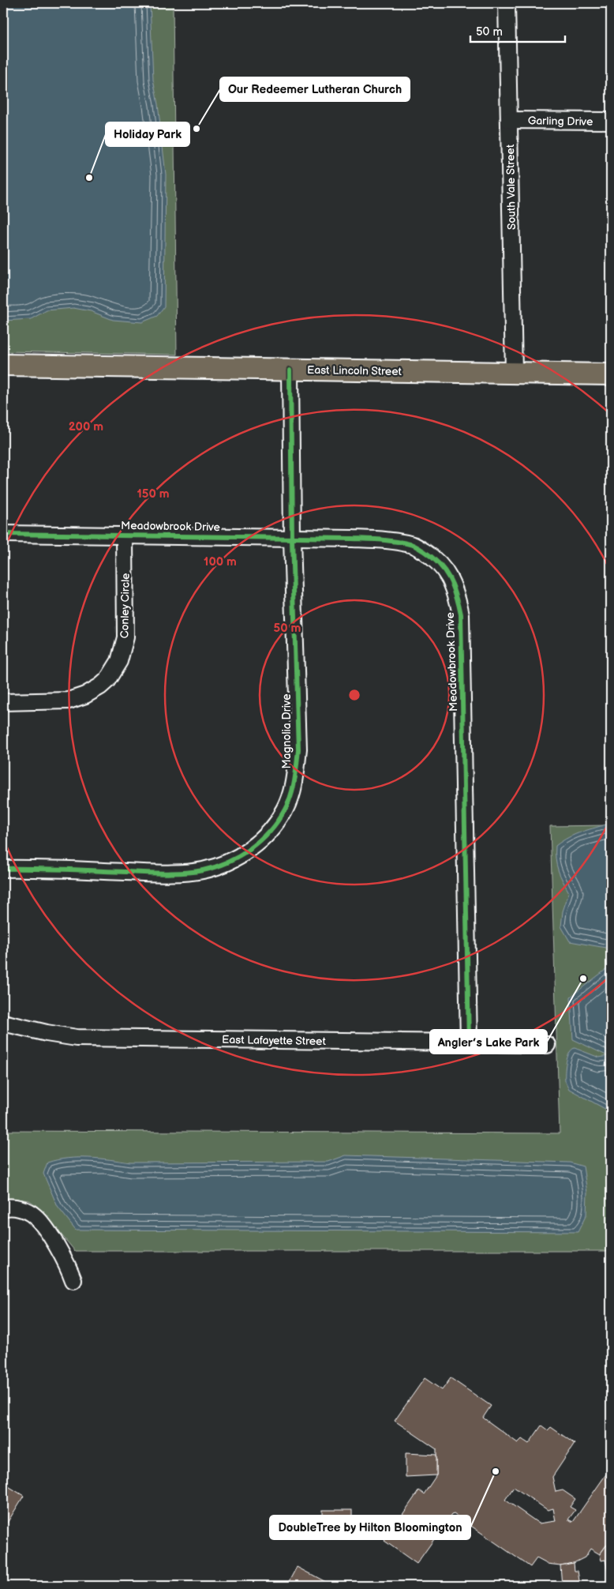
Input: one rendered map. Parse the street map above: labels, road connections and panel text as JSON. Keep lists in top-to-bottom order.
{
  "streets": {
    "main road": ["East Lincoln Street"],
    "street": [
      "Garling Drive",
      "South Vale Street",
      "Meadowbrook Drive",
      "Conley Circle",
      "Magnolia Drive",
      "East Lafayette Street"
    ]
  },
  "crossings": [
    ["Garling Drive", "South Vale Street"],
    ["South Vale Street", "East Lincoln Street"],
    ["East Lincoln Street", "Magnolia Drive"],
    ["Meadowbrook Drive", "Conley Circle"],
    ["Meadowbrook Drive", "Magnolia Drive"],
    ["Meadowbrook Drive", "East Lafayette Street"]
  ],
  "places": [
    "Our Redeemer Lutheran Church",
    "Holiday Park",
    "Angler’s Lake Park",
    "DoubleTree by Hilton Bloomington"
  ],
  "scale_bar": "50 m",
  "rings": [
    "200 m",
    "150 m",
    "100 m",
    "50 m"
  ]
}
